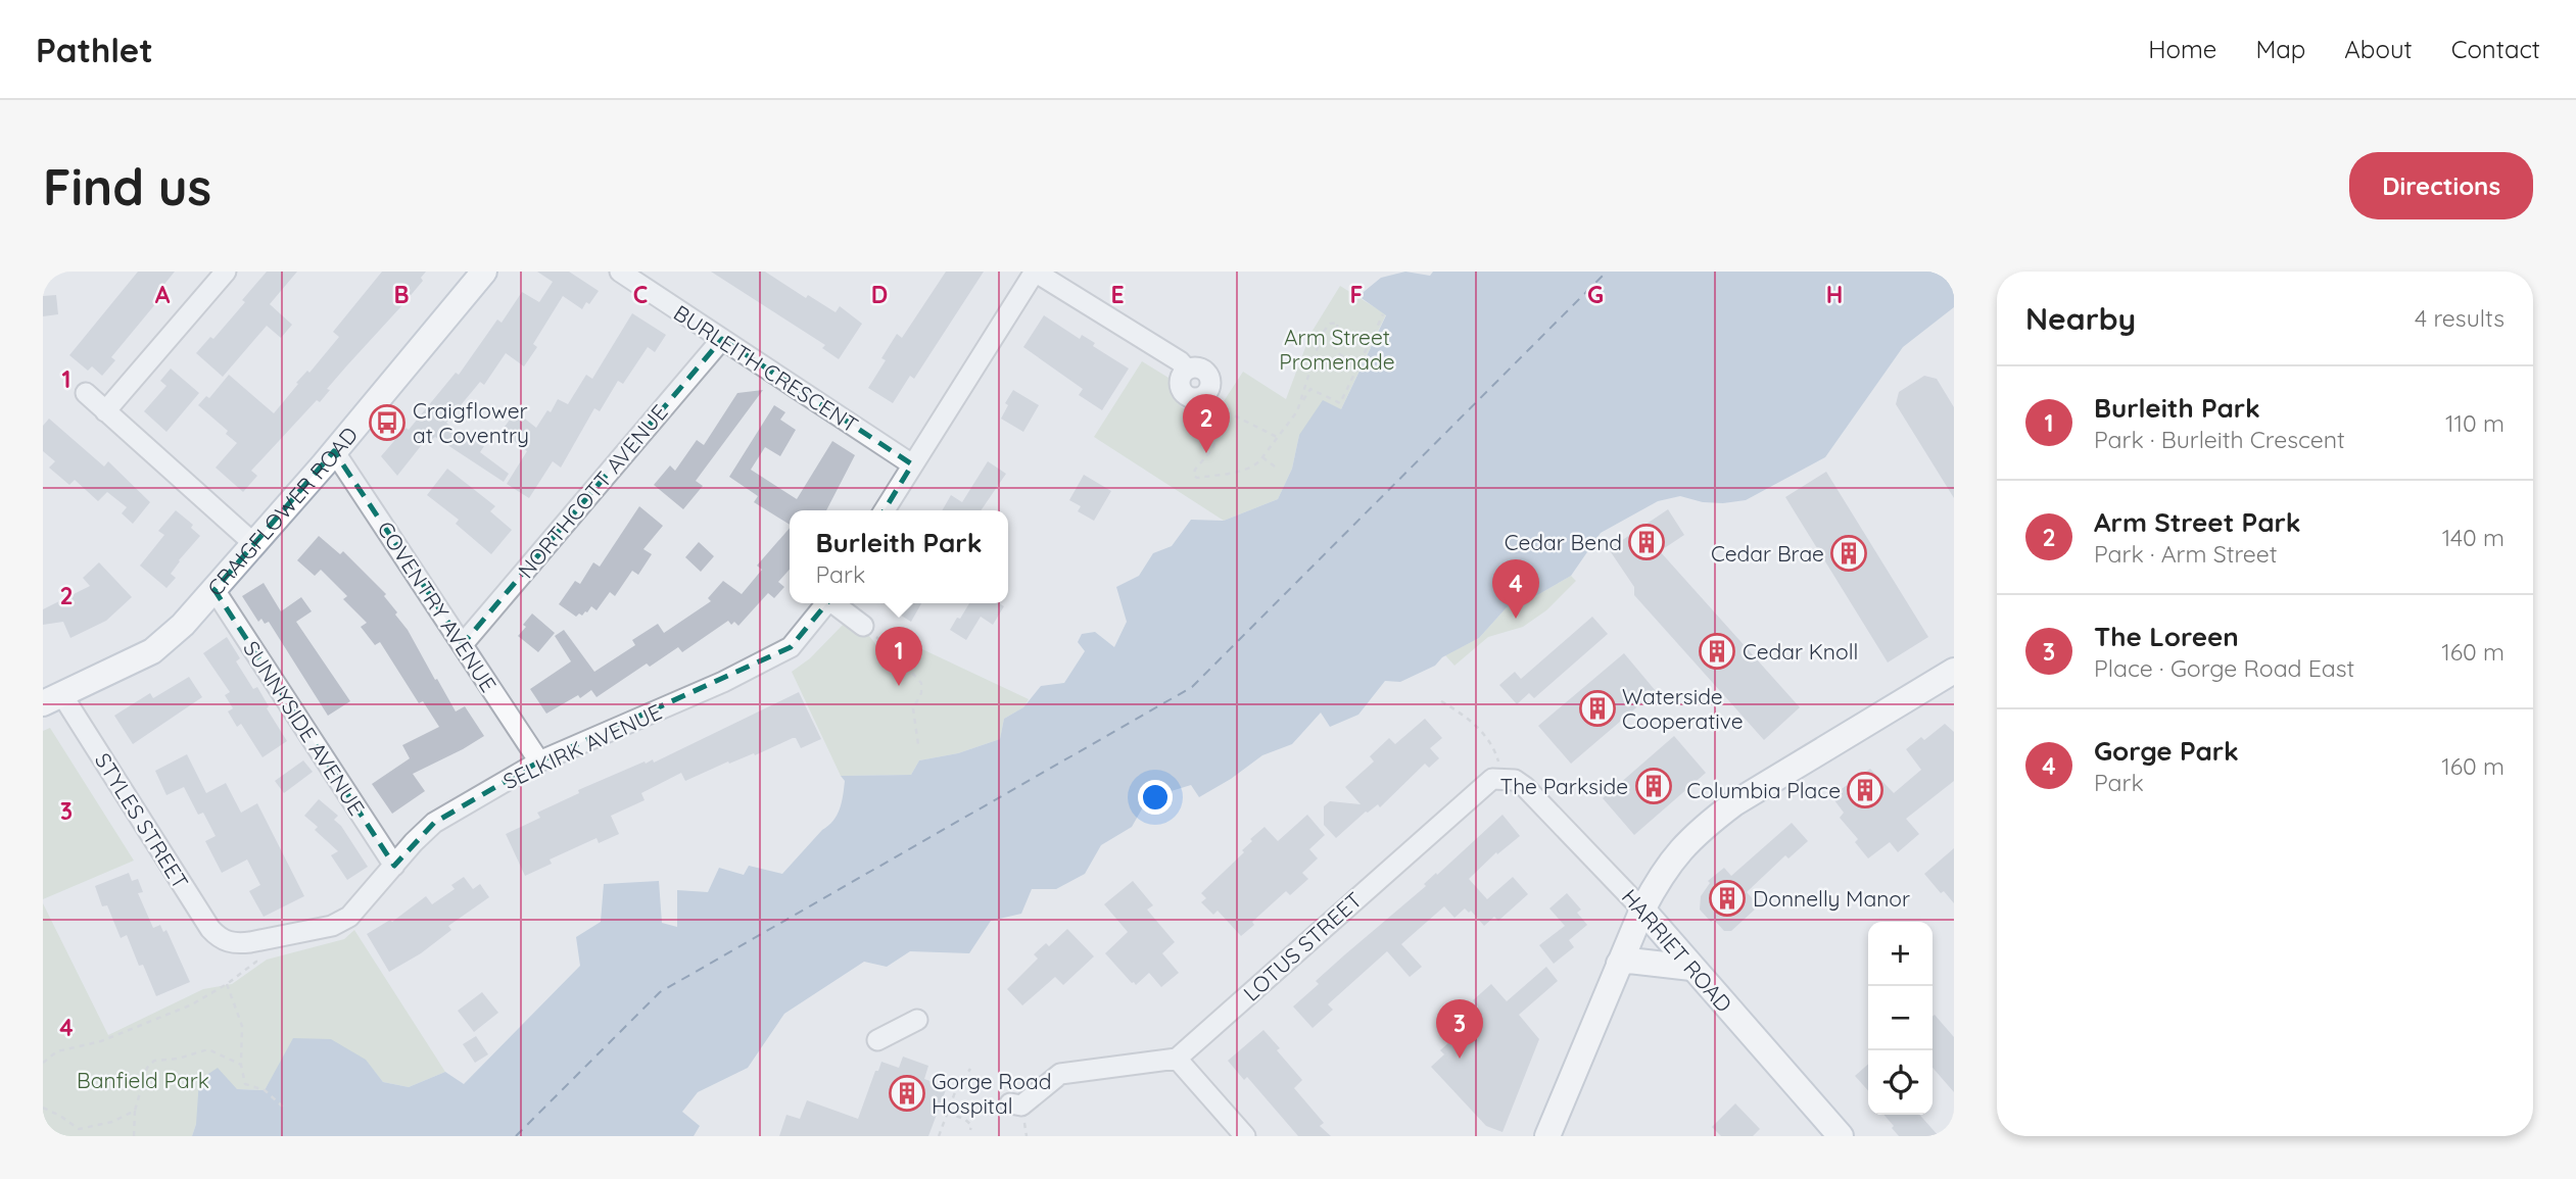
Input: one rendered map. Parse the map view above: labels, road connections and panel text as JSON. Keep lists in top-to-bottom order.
{
  "streets": {
    "main road": ["CRAIGFLOWER ROAD", "HARRIET ROAD"],
    "street": [
      "BURLEITH CRESCENT",
      "NORTHCOTT AVENUE",
      "COVENTRY AVENUE",
      "SUNNYSIDE AVENUE",
      "SELKIRK AVENUE",
      "STYLES STREET",
      "LOTUS STREET"
    ]
  },
  "crossings": [
    ["BURLEITH CRESCENT", "NORTHCOTT AVENUE"],
    ["NORTHCOTT AVENUE", "COVENTRY AVENUE"],
    ["CRAIGFLOWER ROAD", "COVENTRY AVENUE"],
    ["CRAIGFLOWER ROAD", "SUNNYSIDE AVENUE"],
    ["CRAIGFLOWER ROAD", "STYLES STREET"],
    ["COVENTRY AVENUE", "SELKIRK AVENUE"],
    ["SUNNYSIDE AVENUE", "SELKIRK AVENUE"],
    ["SELKIRK AVENUE", "STYLES STREET"],
    ["LOTUS STREET", "HARRIET ROAD"]
  ],
  "parks": ["Arm Street Promenade", "Banfield Park"],
  "places": {
    "bus stop": ["Craigflower at Coventry"],
    "building": [
      "Cedar Bend",
      "Cedar Brae",
      "Cedar Knoll",
      "Waterside Cooperative",
      "The Parkside",
      "Columbia Place",
      "Donnelly Manor",
      "Gorge Road Hospital"
    ]
  },
  "page": {
    "header": "Pathlet",
    "nav": [
      "Home",
      "Map",
      "About",
      "Contact"
    ],
    "buttons": "Directions",
    "title": "Find us",
    "heading": ["Nearby", "4 results"],
    "list": [
      {
        "mark": "1",
        "name": "Burleith Park",
        "note": "Park · Burleith Crescent",
        "value": "110 m"
      },
      {
        "mark": "2",
        "name": "Arm Street Park",
        "note": "Park · Arm Street",
        "value": "140 m"
      },
      {
        "mark": "3",
        "name": "The Loreen",
        "note": "Place · Gorge Road East",
        "value": "160 m"
      },
      {
        "mark": "4",
        "name": "Gorge Park",
        "note": "Park",
        "value": "160 m"
      }
    ],
    "pins": [
      "2",
      "4",
      "1",
      "3"
    ],
    "popup": ["Burleith Park", "Park"],
    "map_buttons": ["+", "−"]
  },
  "grid": {
    "columns": [
      "A",
      "B",
      "C",
      "D",
      "E",
      "F",
      "G",
      "H"
    ],
    "rows": [
      "1",
      "2",
      "3",
      "4"
    ]
  }
}
